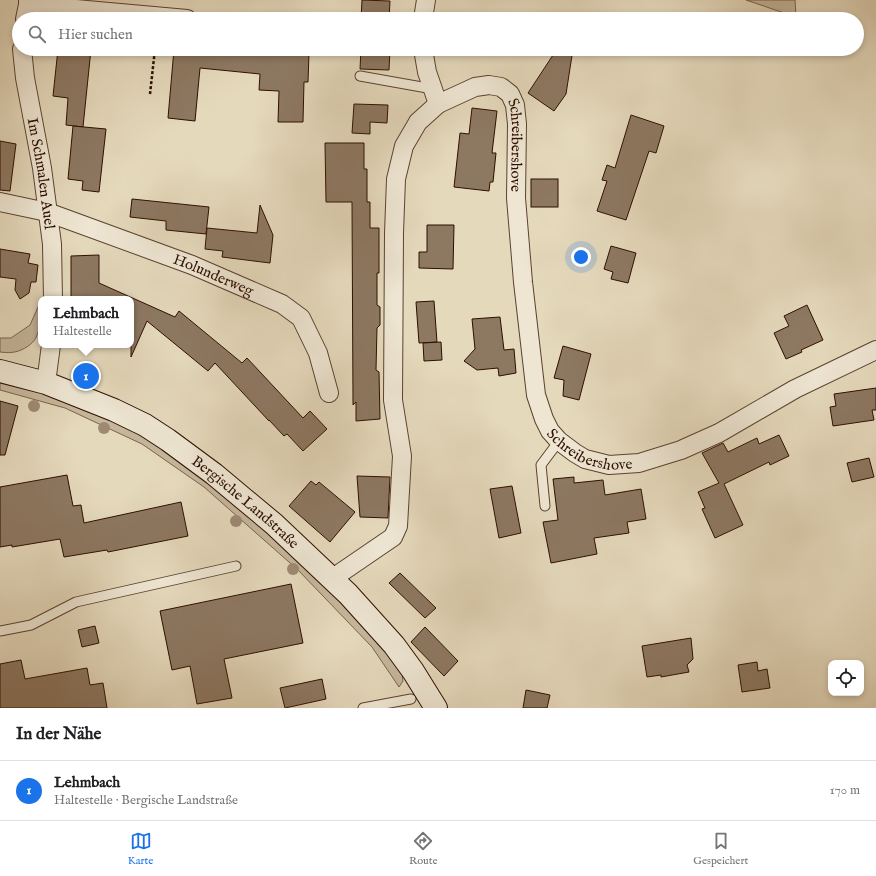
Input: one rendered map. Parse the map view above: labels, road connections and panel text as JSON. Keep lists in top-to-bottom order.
{
  "streets": {
    "main road": ["Bergische Landstraße"],
    "street": ["Schreibershove", "Im Schmalen Auel", "Holunderweg"]
  },
  "crossings": [
    ["Schreibershove", "Bergische Landstraße"],
    ["Im Schmalen Auel", "Holunderweg"]
  ],
  "page": {
    "search": "Hier suchen",
    "popup": ["Lehmbach", "Haltestelle"],
    "pins": "1",
    "heading": "In der Nähe",
    "list": [
      {
        "mark": "1",
        "name": "Lehmbach",
        "note": "Haltestelle · Bergische Landstraße",
        "value": "170 m"
      }
    ],
    "nav": ["Karte", "Route", "Gespeichert"]
  }
}
